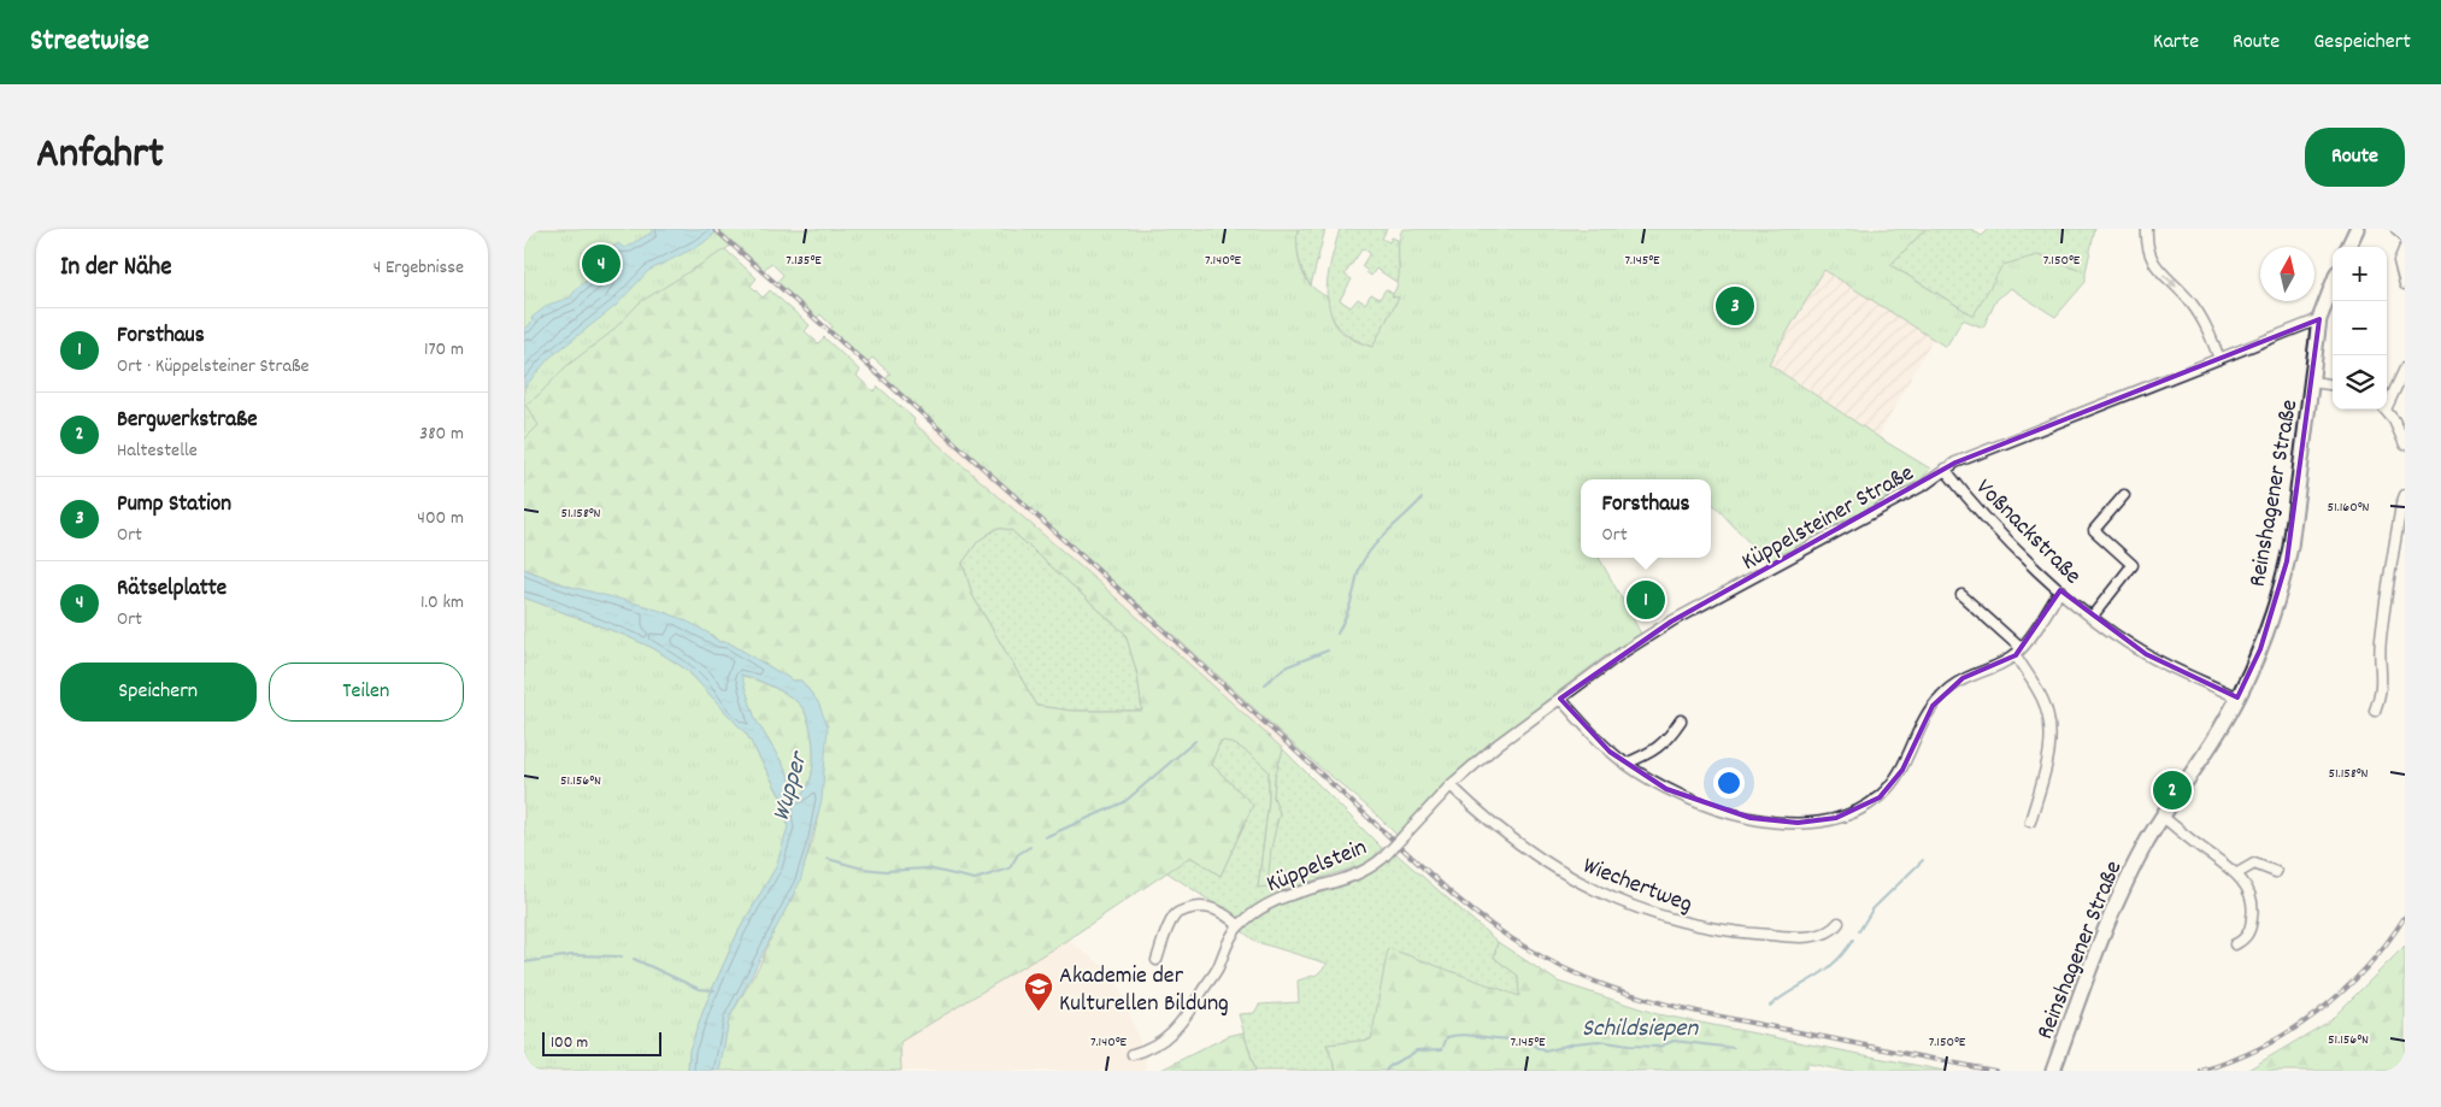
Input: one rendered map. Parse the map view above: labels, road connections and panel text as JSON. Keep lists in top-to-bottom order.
{
  "streets": {
    "main road": ["Reinshagener Straße"],
    "street": [
      "Küppelsteiner Straße",
      "Voßnackstraße",
      "Küppelstein",
      "Wiechertweg"
    ]
  },
  "crossings": [
    ["Reinshagener Straße", "Küppelsteiner Straße"],
    ["Reinshagener Straße", "Voßnackstraße"],
    ["Küppelsteiner Straße", "Voßnackstraße"],
    ["Küppelsteiner Straße", "Küppelstein"],
    ["Küppelsteiner Straße", "Wiechertweg"]
  ],
  "water": ["Wupper", "Schildsiepen"],
  "places": {
    "school or university": ["Akademie der Kulturellen Bildung"]
  },
  "scale_bar": "100 m",
  "north": "top",
  "page": {
    "header": "Streetwise",
    "nav": ["Karte", "Route", "Gespeichert"],
    "title": "Anfahrt",
    "buttons": [
      "Route",
      ["Speichern", "Teilen"]
    ],
    "heading": ["In der Nähe", "4 Ergebnisse"],
    "pins": [
      "4",
      "3",
      "1",
      "2"
    ],
    "map_buttons": ["+", "−"],
    "list": [
      {
        "mark": "1",
        "name": "Forsthaus",
        "note": "Ort · Küppelsteiner Straße",
        "value": "170 m"
      },
      {
        "mark": "2",
        "name": "Bergwerkstraße",
        "note": "Haltestelle",
        "value": "380 m"
      },
      {
        "mark": "3",
        "name": "Pump Station",
        "note": "Ort",
        "value": "400 m"
      },
      {
        "mark": "4",
        "name": "Rätselplatte",
        "note": "Ort",
        "value": "1.0 km"
      }
    ],
    "popup": ["Forsthaus", "Ort"],
    "scale": "100 m"
  },
  "coordinates": [
    "7.135°E",
    "7.140°E",
    "7.145°E",
    "7.150°E",
    "51.160°N",
    "51.158°N",
    "51.156°N"
  ]
}
